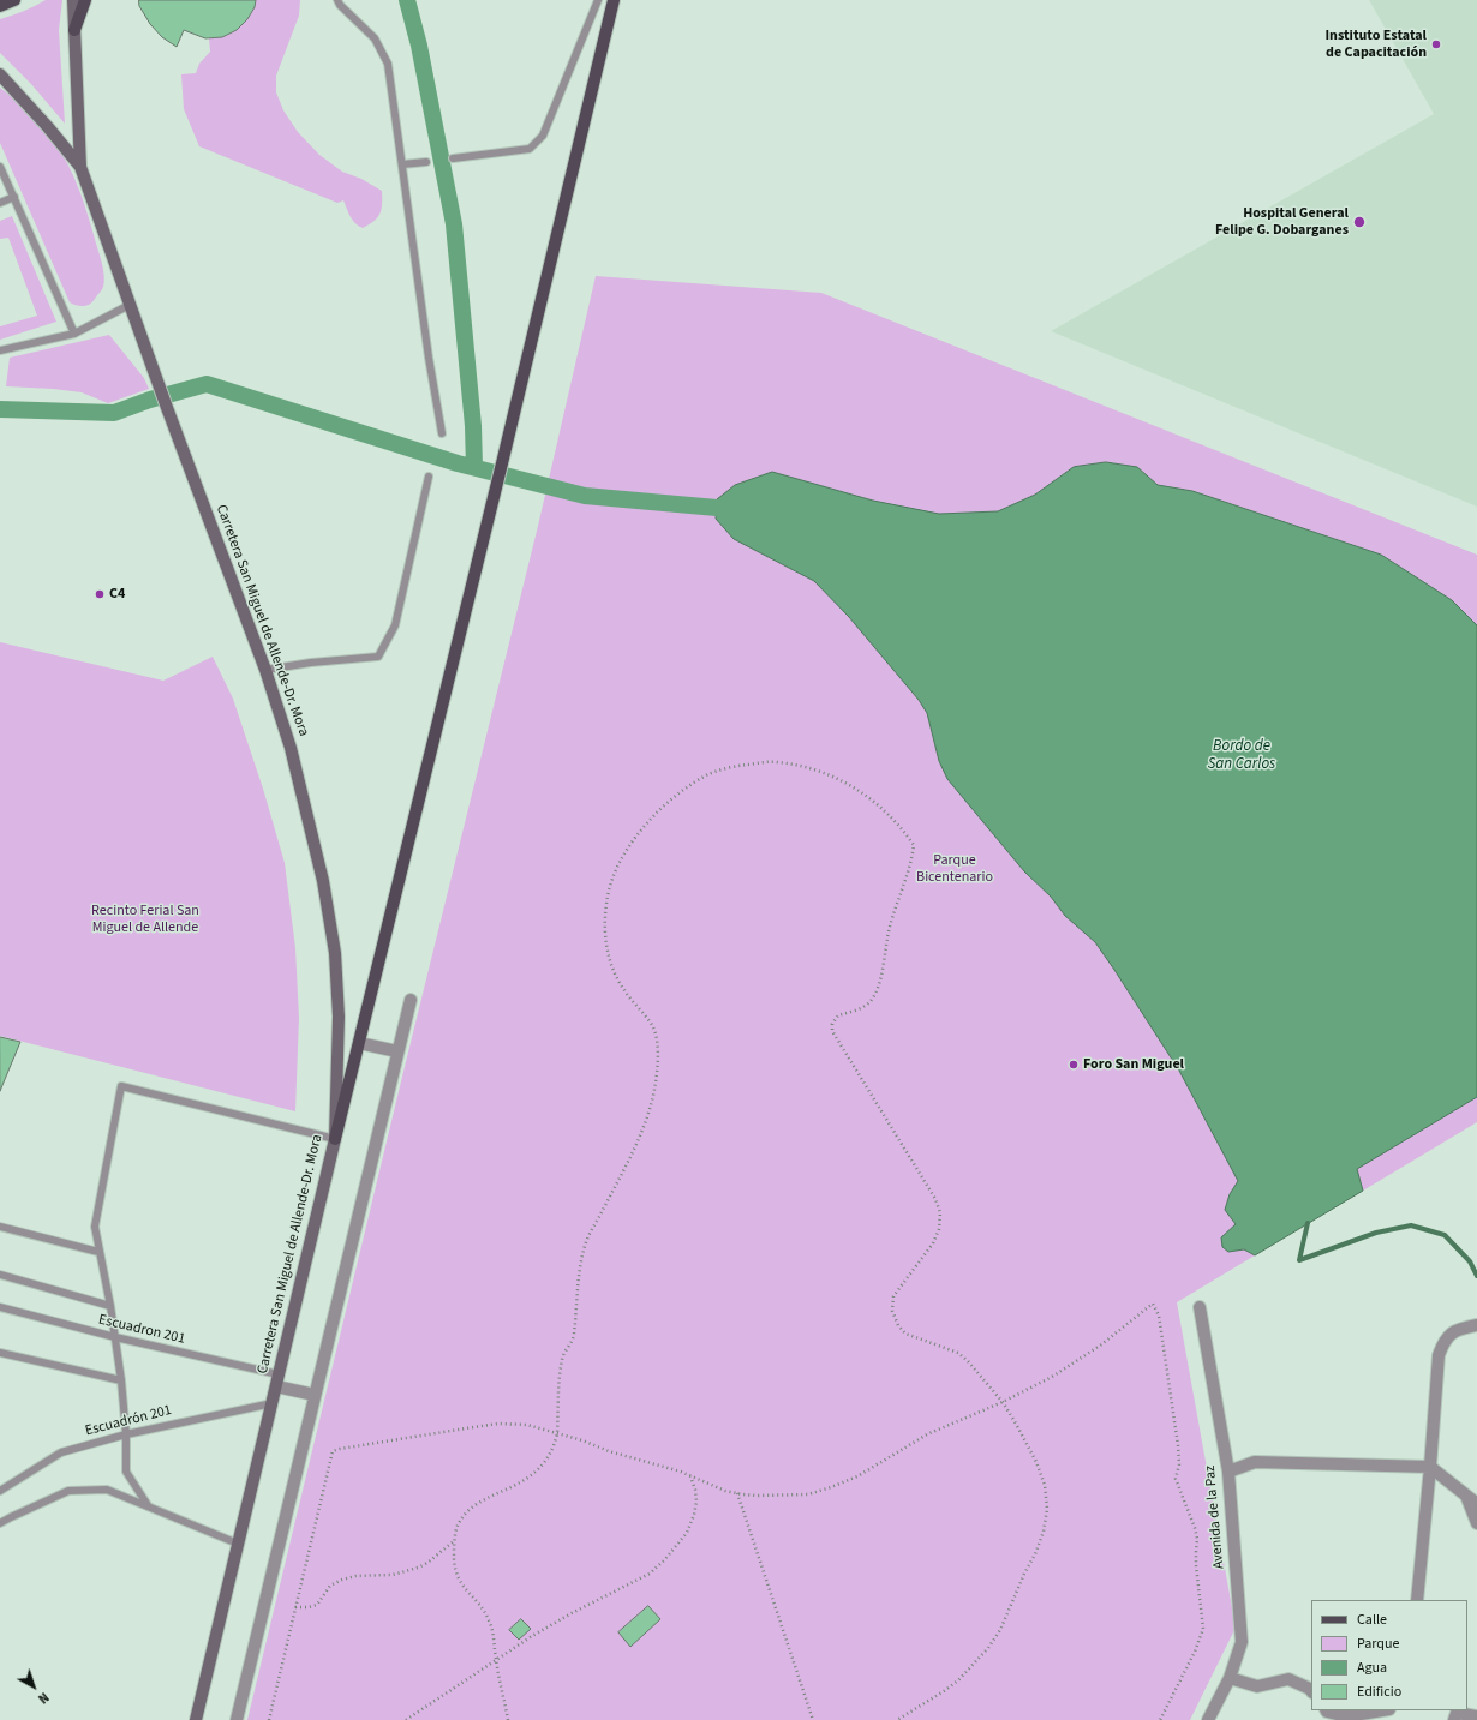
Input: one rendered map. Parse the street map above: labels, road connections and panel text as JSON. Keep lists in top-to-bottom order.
{
  "streets": {
    "main road": ["Carretera San Miguel de Allende-Dr. Mora"],
    "street": ["Avenida de la Paz"],
    "lane": ["Escuadron 201", "Escuadrón 201"]
  },
  "crossings": [
    ["Carretera San Miguel de Allende-Dr. Mora", "Escuadron 201"],
    ["Carretera San Miguel de Allende-Dr. Mora", "Escuadrón 201"]
  ],
  "water": ["Bordo de San Carlos"],
  "parks": ["Parque Bicentenario", "Recinto Ferial San Miguel de Allende"],
  "places": [
    "Instituto Estatal de Capacitación",
    "Hospital General Felipe G. Dobarganes",
    "C4",
    "Foro San Miguel"
  ],
  "legend": [
    "Calle",
    "Parque",
    "Agua",
    "Edificio"
  ],
  "north": "bottom right"
}
